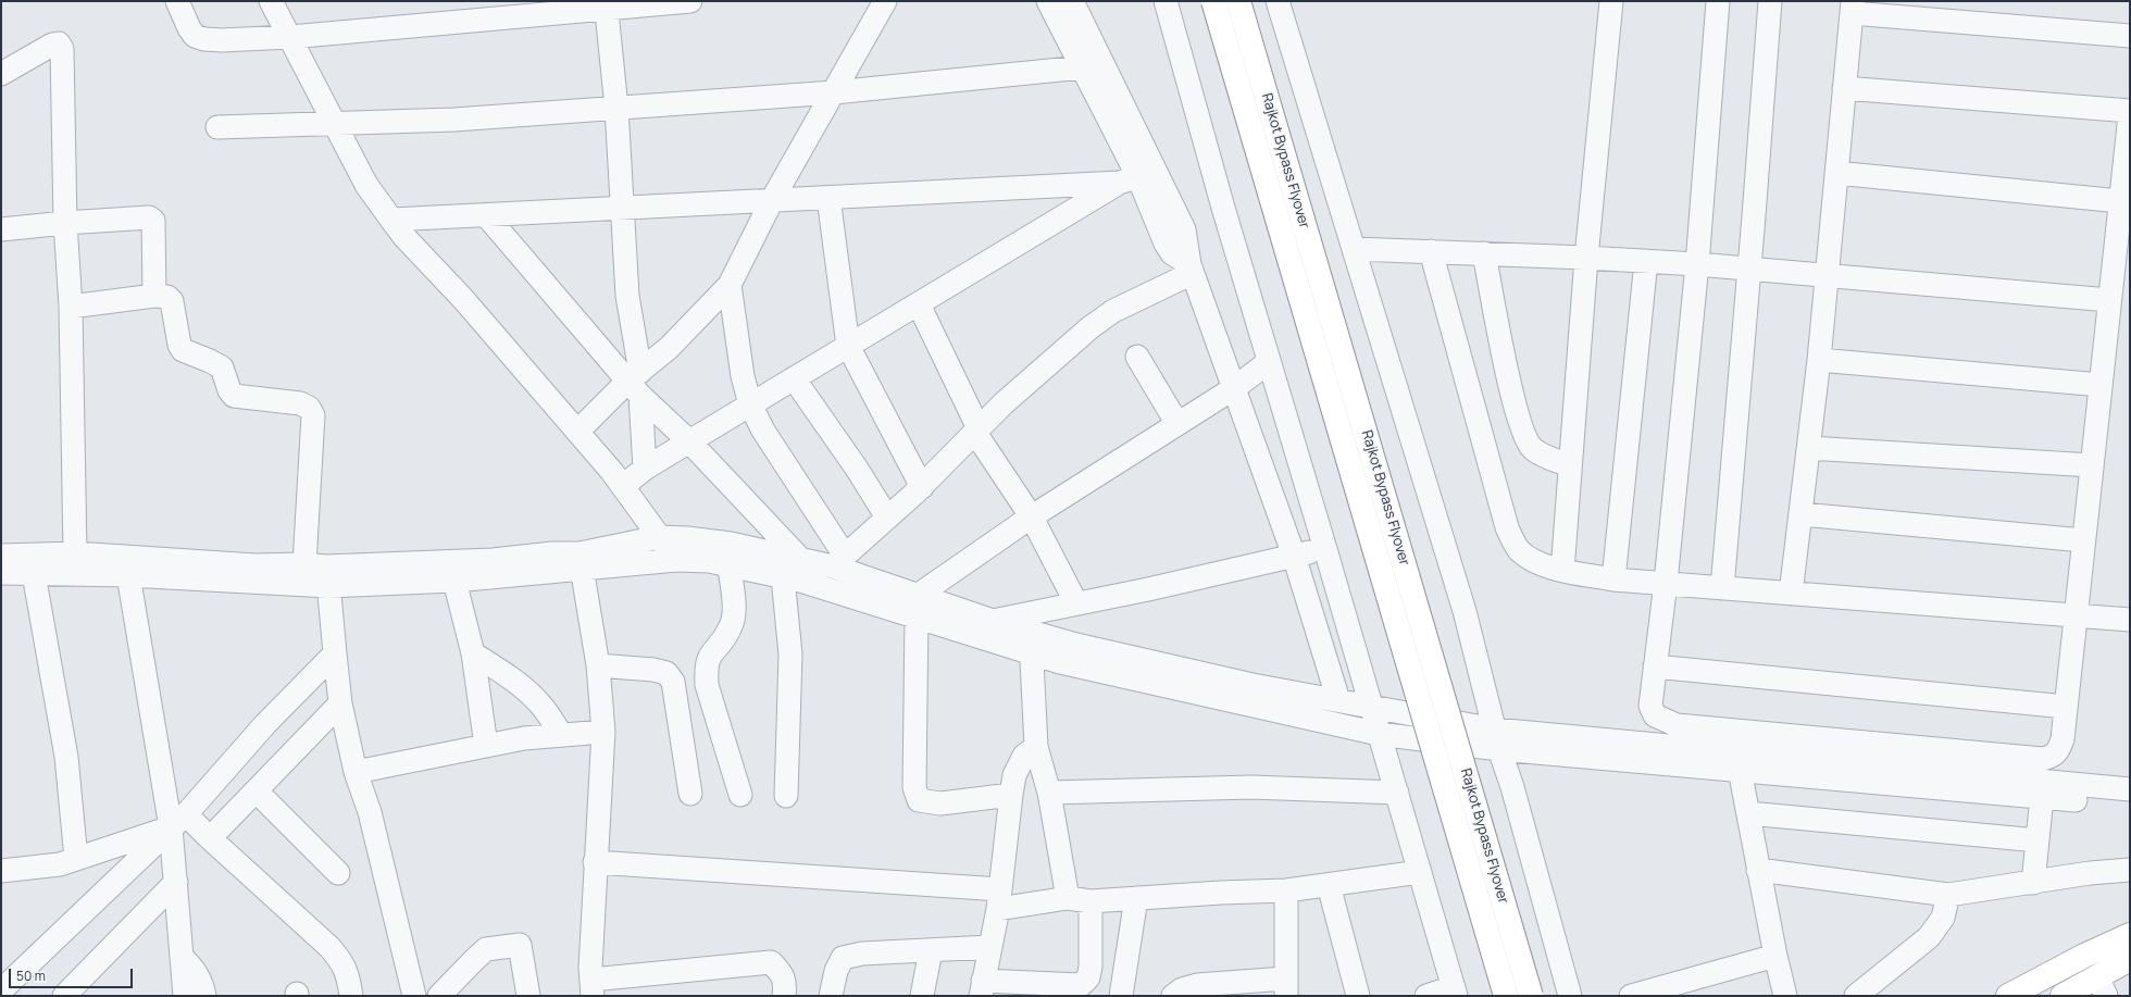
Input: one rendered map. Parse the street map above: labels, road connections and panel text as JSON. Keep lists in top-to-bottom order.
{
  "streets": {
    "main road": ["Rajkot Bypass Flyover"]
  },
  "scale_bar": "50 m"
}
